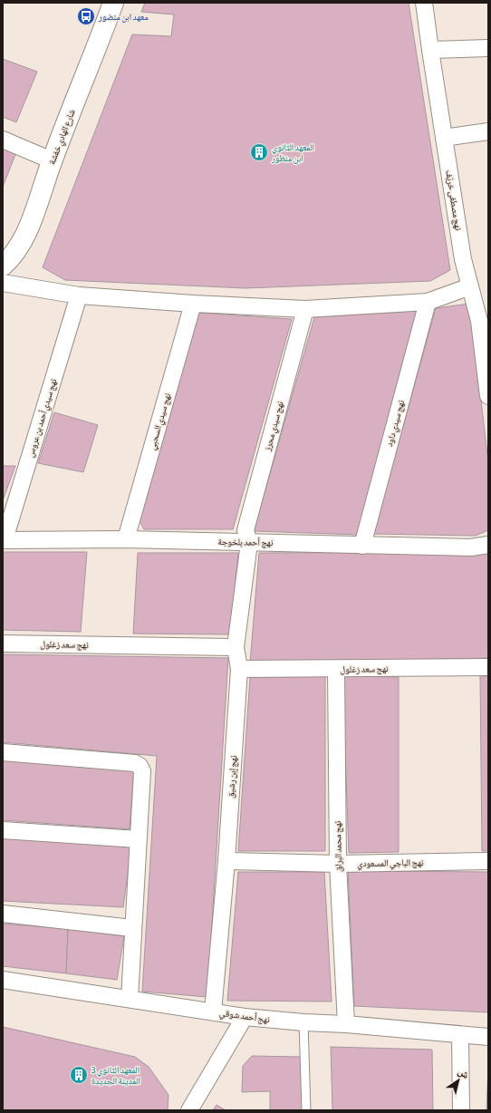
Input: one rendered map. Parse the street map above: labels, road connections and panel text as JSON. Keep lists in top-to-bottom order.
{
  "streets": {
    "street": [
      "شارع الهادي خفشة",
      "نهج مصطفى خريّف",
      "نهج سيدي أحمد بن عروس",
      "نهج سيدي السحبي",
      "نهج سيدي داود",
      "نهج سيدي محرز",
      "نهج أحمد بلخوجة",
      "نهج سعد زغلول",
      "نهج إبن رشيق",
      "نهج محمد البراق",
      "نهج الباجي المسعودي",
      "نهج أحمد شوقي"
    ]
  },
  "crossings": [
    ["نهج سيدي أحمد بن عروس", "نهج أحمد بلخوجة"],
    ["نهج سيدي السحبي", "نهج أحمد بلخوجة"],
    ["نهج سيدي داود", "نهج أحمد بلخوجة"],
    ["نهج سيدي محرز", "نهج أحمد بلخوجة"],
    ["نهج سيدي محرز", "نهج إبن رشيق"],
    ["نهج أحمد بلخوجة", "نهج إبن رشيق"],
    ["نهج سعد زغلول", "نهج إبن رشيق"],
    ["نهج سعد زغلول", "نهج محمد البراق"],
    ["نهج إبن رشيق", "نهج الباجي المسعودي"],
    ["نهج إبن رشيق", "نهج أحمد شوقي"],
    ["نهج محمد البراق", "نهج الباجي المسعودي"],
    ["نهج محمد البراق", "نهج أحمد شوقي"]
  ],
  "places": {
    "bus stop": ["معهد ابن منضور"],
    "building": ["المعهد الثانوي ابن منظور", "3 المعهد الثانوي المدينة الجديدة"]
  },
  "north": "top right"
}
